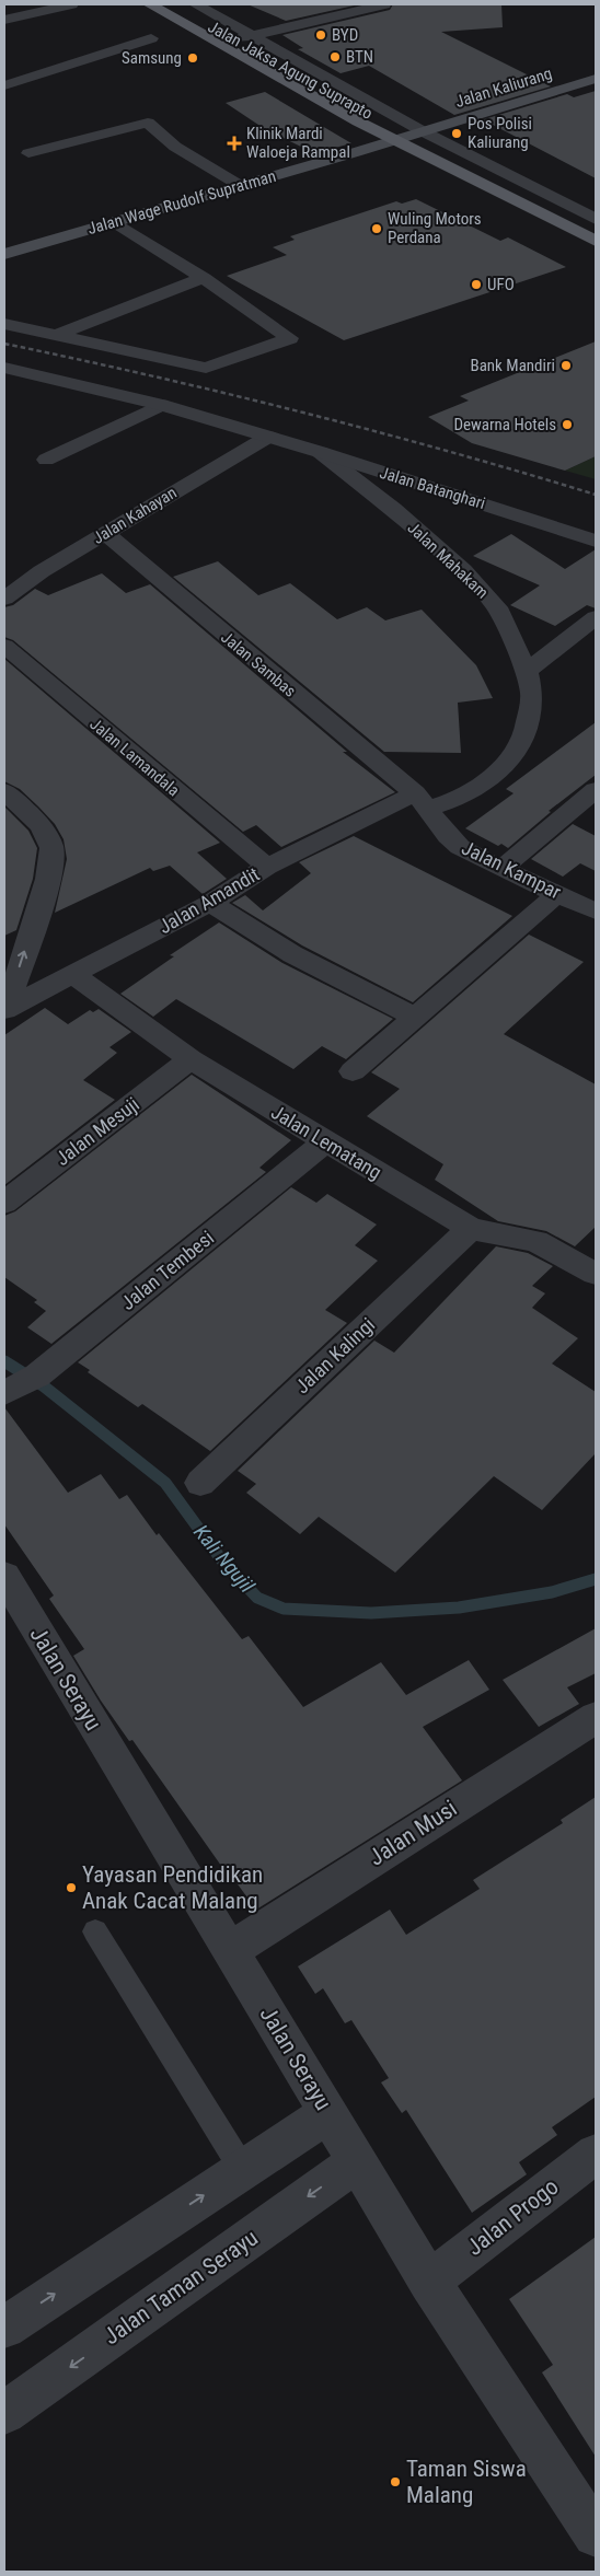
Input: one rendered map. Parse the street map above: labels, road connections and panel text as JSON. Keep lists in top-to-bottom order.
{
  "streets": {
    "main road": ["Jalan Jaksa Agung Suprapto", "Jalan Kaliurang", "Jalan Wage Rudolf Supratman"],
    "street": [
      "Jalan Batanghari",
      "Jalan Kahayan",
      "Jalan Mahakam",
      "Jalan Sambas",
      "Jalan Lamandala",
      "Jalan Kampar",
      "Jalan Amandit",
      "Jalan Mesuji",
      "Jalan Lematang",
      "Jalan Tembesi",
      "Jalan Kalingi",
      "Jalan Serayu",
      "Jalan Musi",
      "Jalan Progo",
      "Jalan Taman Serayu"
    ]
  },
  "crossings": [
    ["Jalan Jaksa Agung Suprapto", "Jalan Kaliurang"],
    ["Jalan Jaksa Agung Suprapto", "Jalan Wage Rudolf Supratman"],
    ["Jalan Kaliurang", "Jalan Wage Rudolf Supratman"],
    ["Jalan Batanghari", "Jalan Kahayan"],
    ["Jalan Batanghari", "Jalan Mahakam"],
    ["Jalan Kahayan", "Jalan Sambas"],
    ["Jalan Mahakam", "Jalan Sambas"],
    ["Jalan Mahakam", "Jalan Kampar"],
    ["Jalan Mahakam", "Jalan Amandit"],
    ["Jalan Sambas", "Jalan Kampar"],
    ["Jalan Sambas", "Jalan Amandit"],
    ["Jalan Lamandala", "Jalan Amandit"],
    ["Jalan Kampar", "Jalan Amandit"],
    ["Jalan Amandit", "Jalan Lematang"],
    ["Jalan Mesuji", "Jalan Lematang"],
    ["Jalan Lematang", "Jalan Tembesi"],
    ["Jalan Lematang", "Jalan Kalingi"],
    ["Jalan Serayu", "Jalan Musi"],
    ["Jalan Serayu", "Jalan Progo"],
    ["Jalan Serayu", "Jalan Taman Serayu"]
  ],
  "water": ["Kali Ngujil"],
  "places": {
    "other": [
      "BYD",
      "BTN",
      "Samsung",
      "Pos Polisi Kaliurang",
      "Wuling Motors Perdana",
      "UFO",
      "Bank Mandiri",
      "Dewarna Hotels",
      "Yayasan Pendidikan Anak Cacat Malang",
      "Taman Siswa Malang"
    ],
    "health": ["Klinik Mardi Waloeja Rampal"]
  }
}
